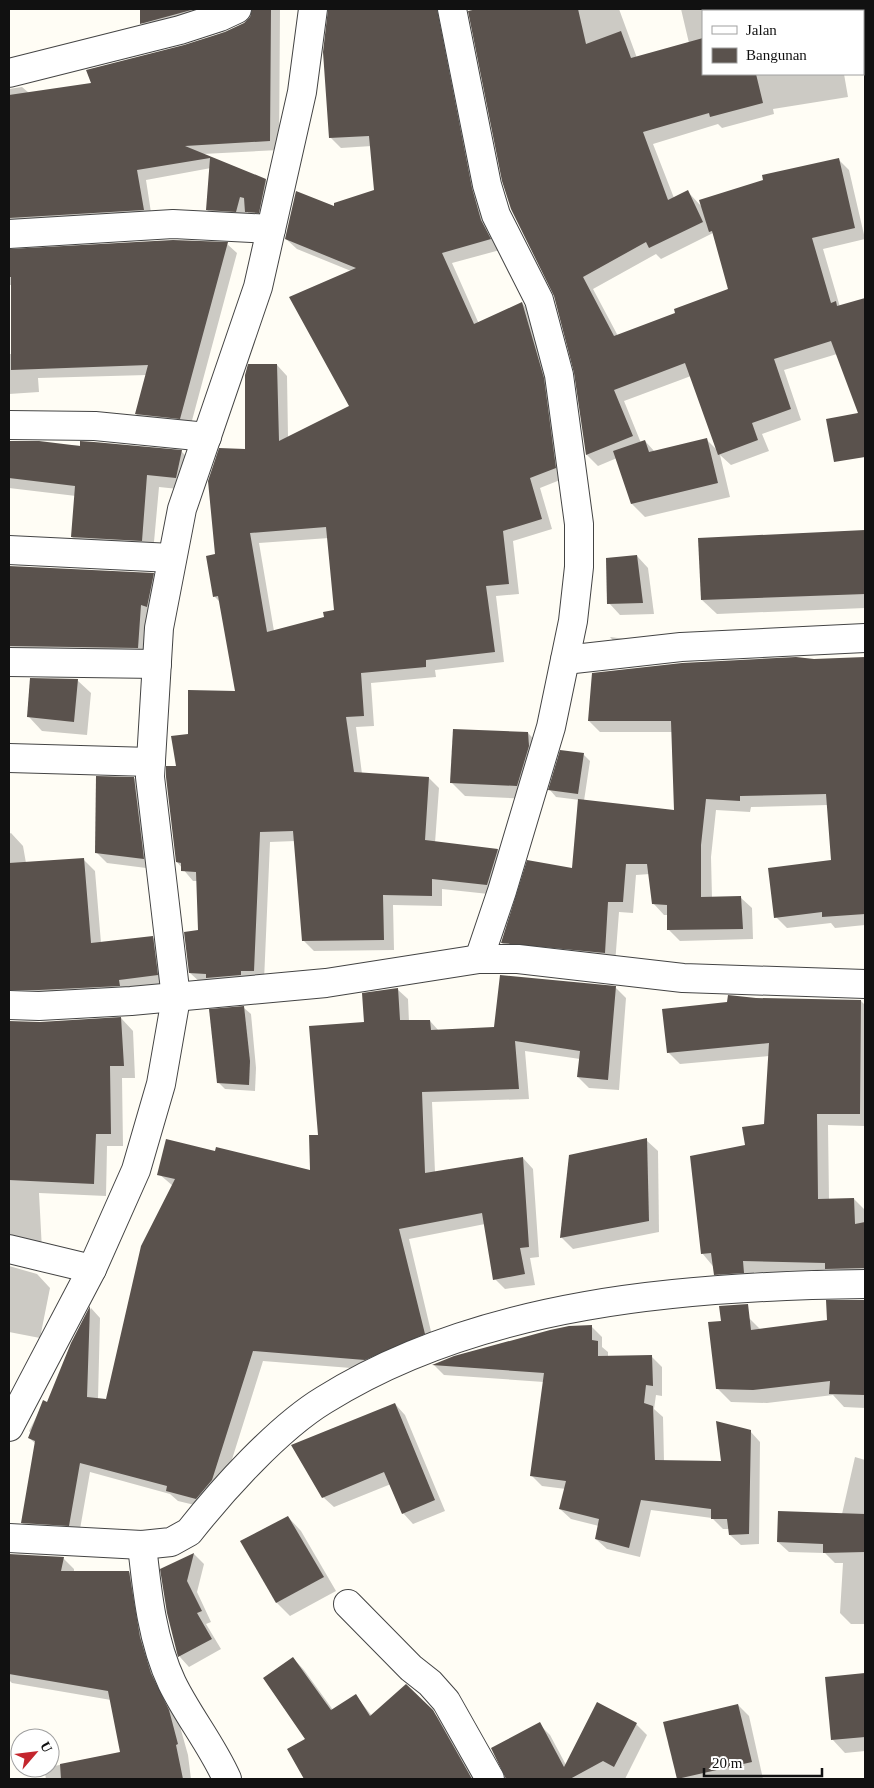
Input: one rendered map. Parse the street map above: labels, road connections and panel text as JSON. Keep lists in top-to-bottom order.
{
  "legend": ["Jalan", "Bangunan"],
  "scale_bar": "20 m",
  "north": "top right"
}
